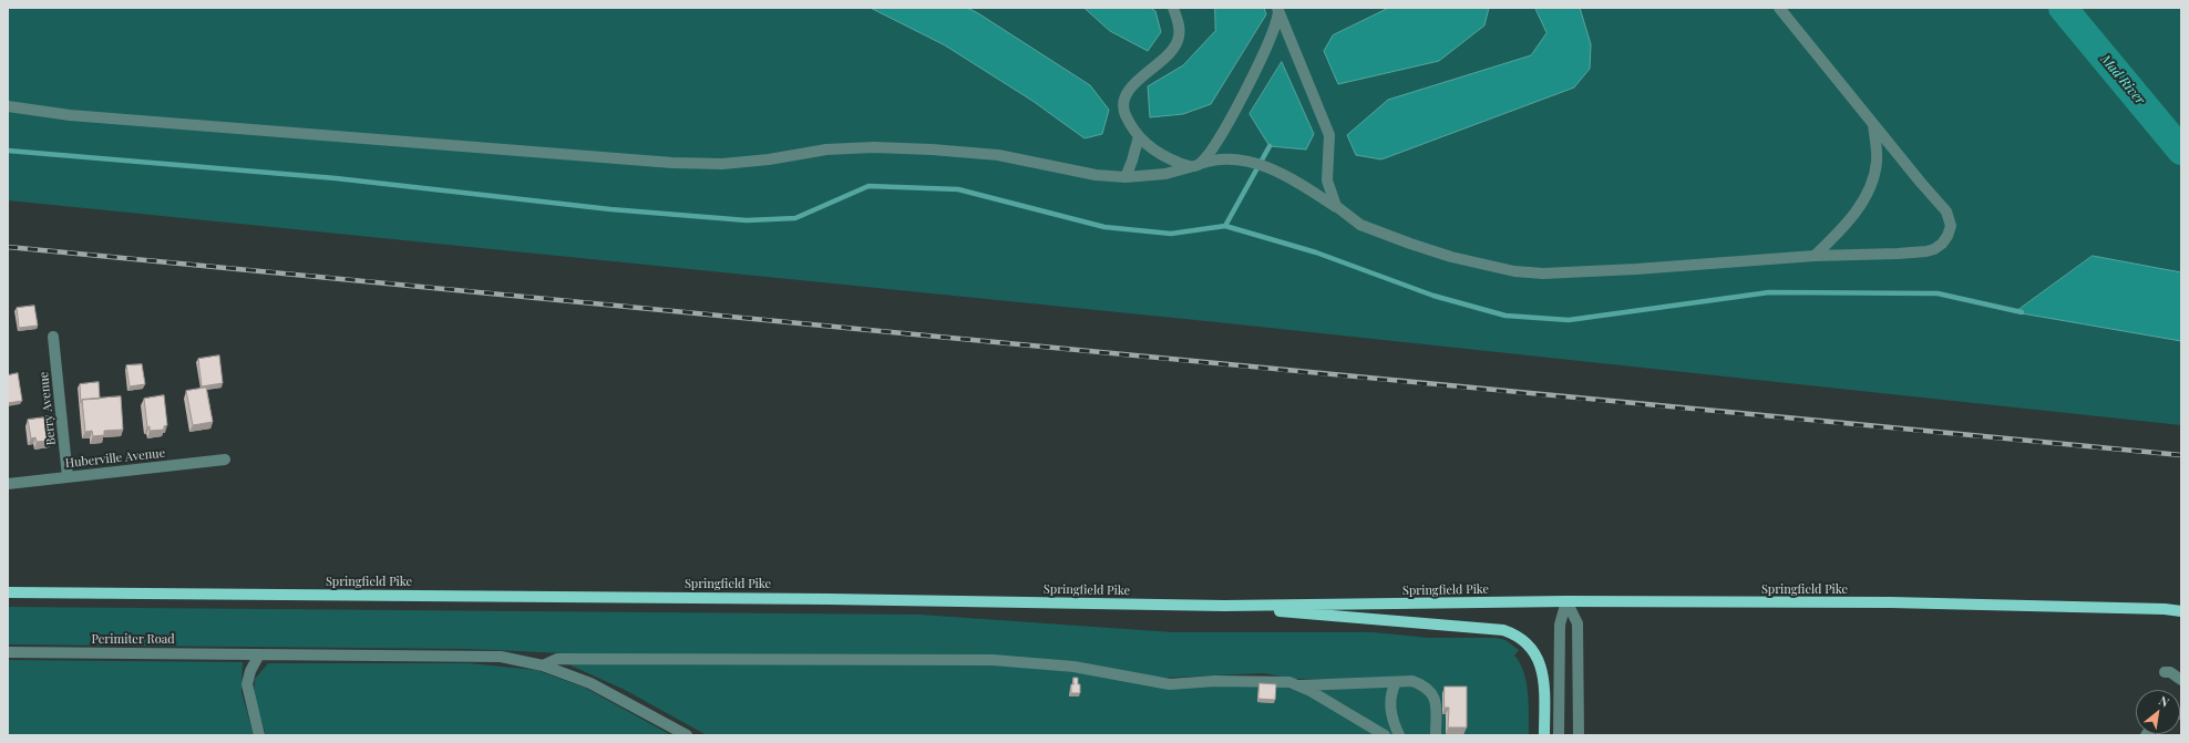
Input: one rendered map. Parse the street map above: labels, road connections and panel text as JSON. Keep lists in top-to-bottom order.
{
  "streets": {
    "main road": ["Springfield Pike"],
    "street": ["Berry Avenue", "Huberville Avenue", "Perimiter Road"]
  },
  "crossings": [
    ["Berry Avenue", "Huberville Avenue"]
  ],
  "water": ["Mad River"],
  "north": "top right"
}
